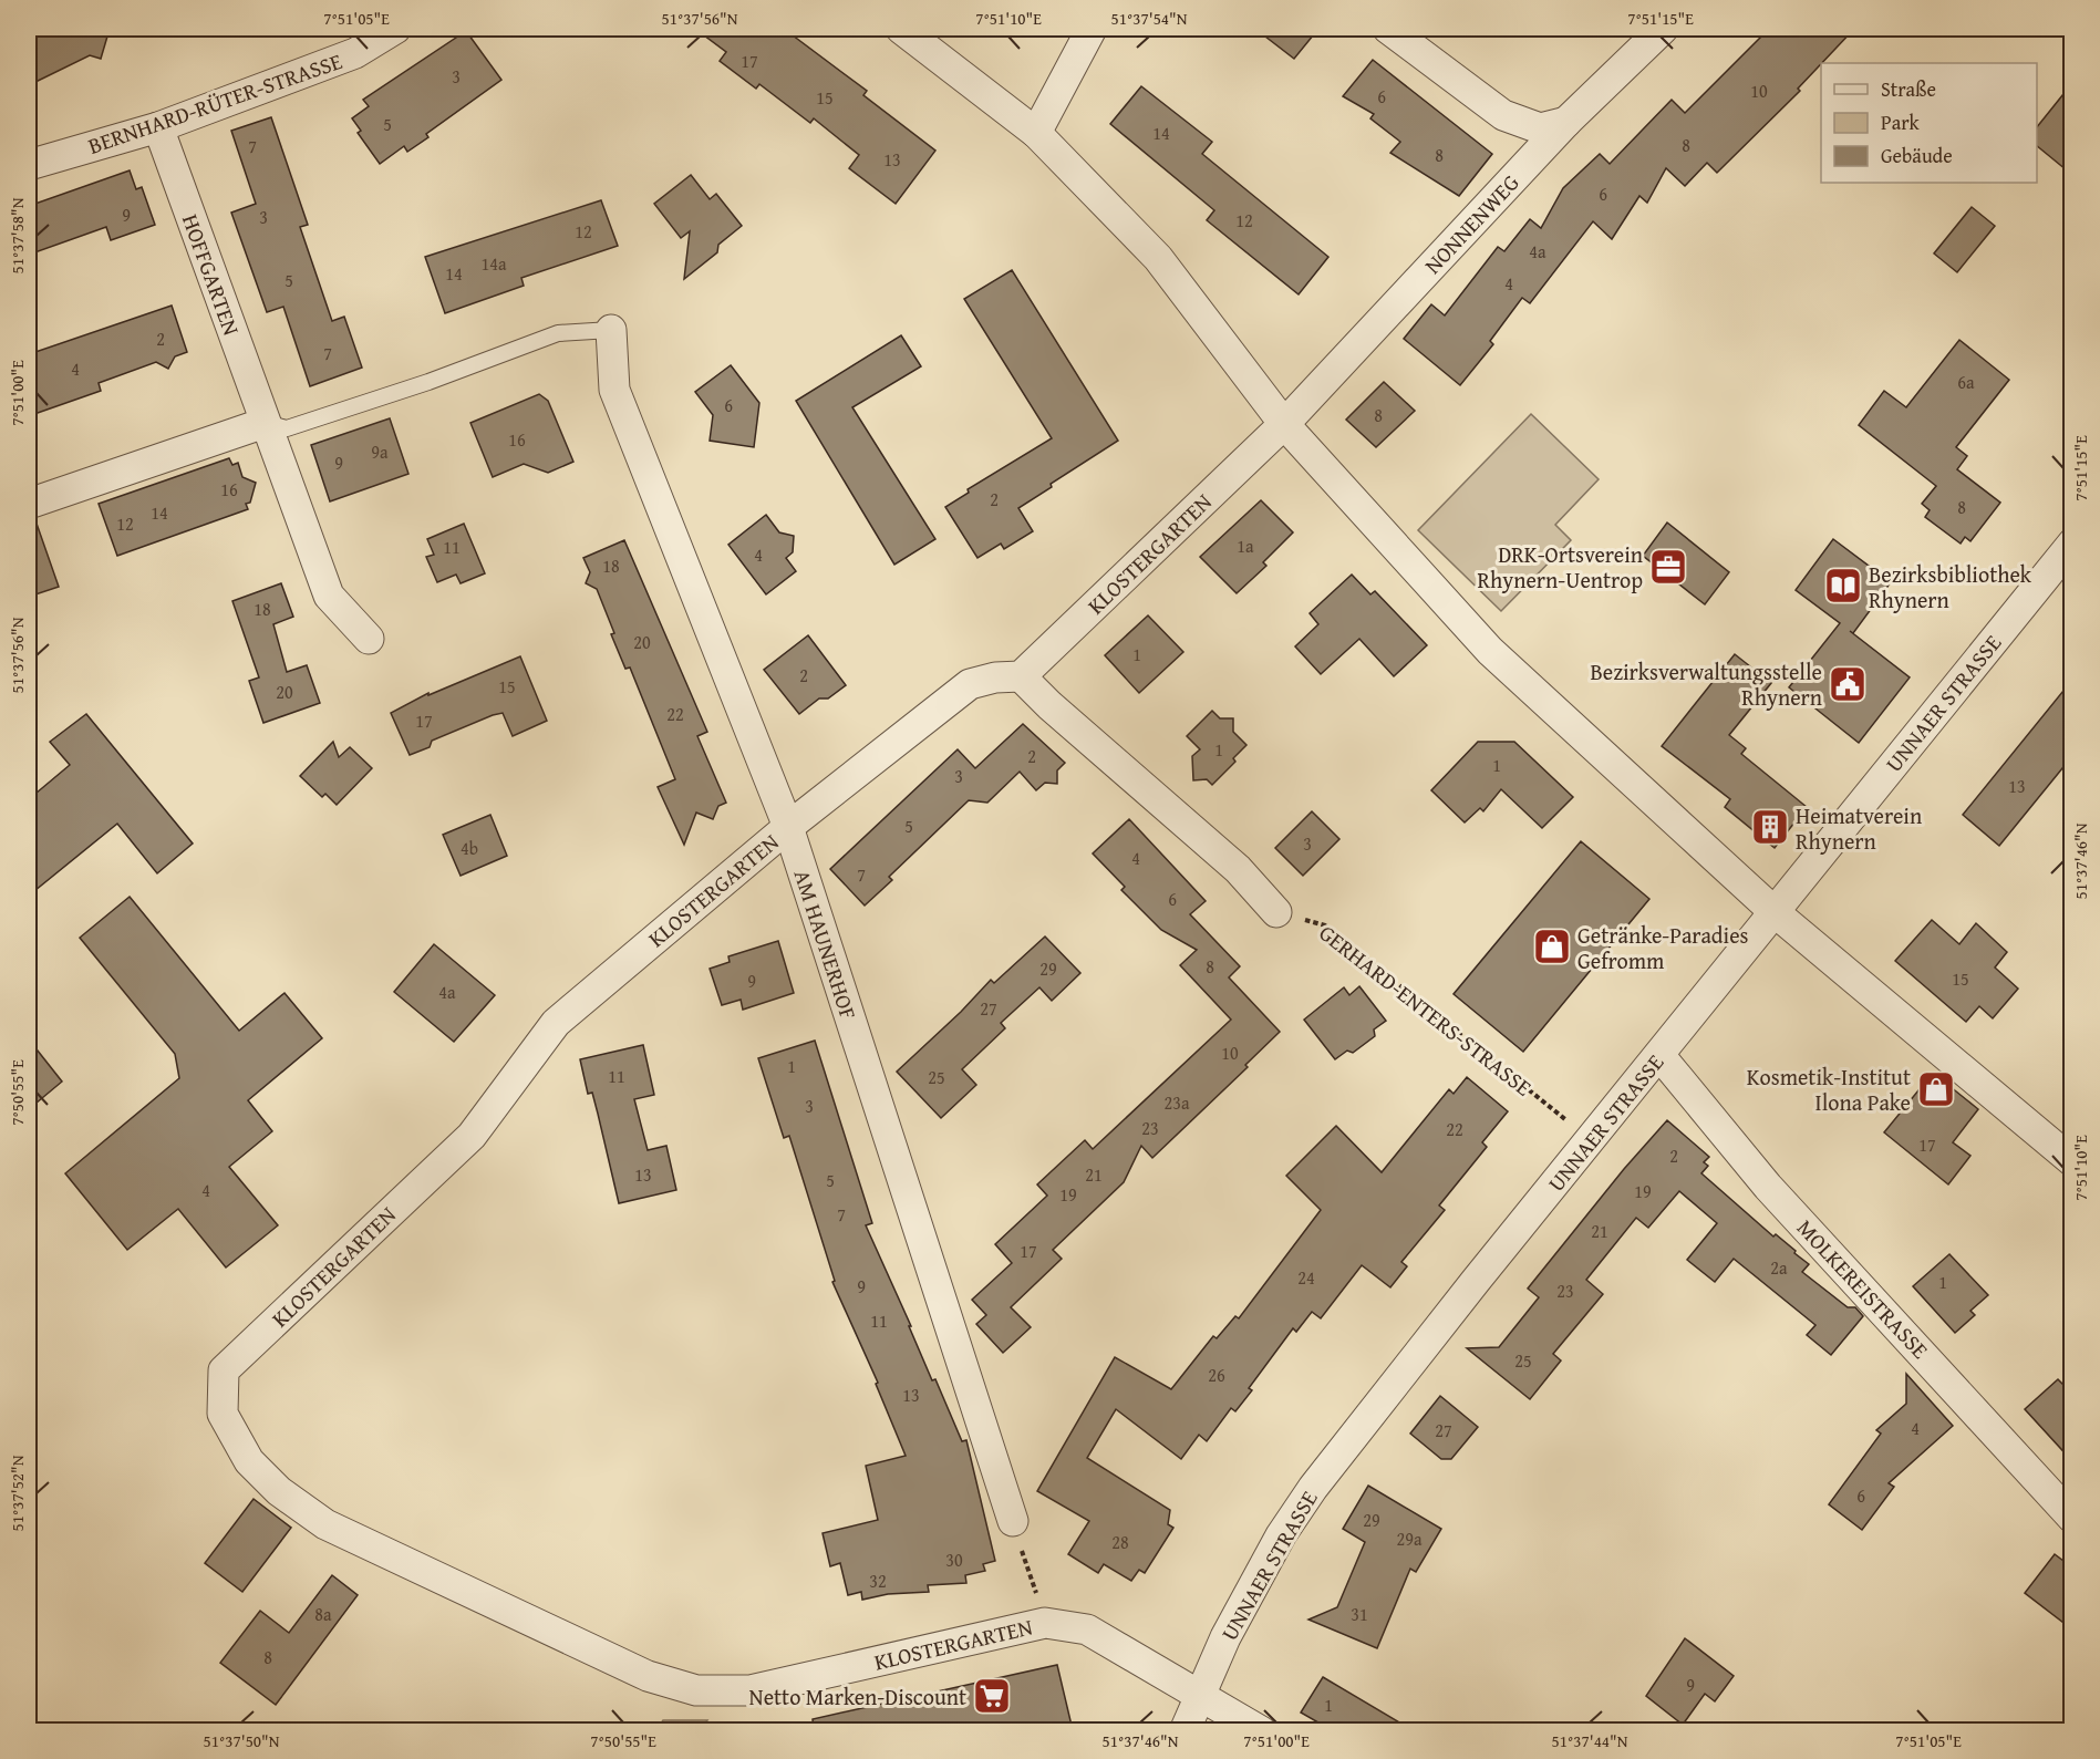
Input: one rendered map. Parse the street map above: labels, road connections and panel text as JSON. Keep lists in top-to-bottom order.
{
  "streets": {
    "street": [
      "BERNHARD-RÜTER-STRASSE",
      "NONNENWEG",
      "HOFFGARTEN",
      "KLOSTERGARTEN",
      "UNNAER STRASSE",
      "AM HAUNERHOF",
      "MOLKEREISTRASSE"
    ],
    "path": ["GERHARD-ENTERS-STRASSE"]
  },
  "crossings": [
    ["BERNHARD-RÜTER-STRASSE", "HOFFGARTEN"],
    ["NONNENWEG", "KLOSTERGARTEN"],
    ["HOFFGARTEN", "AM HAUNERHOF"],
    ["KLOSTERGARTEN", "UNNAER STRASSE"],
    ["KLOSTERGARTEN", "AM HAUNERHOF"],
    ["UNNAER STRASSE", "GERHARD-ENTERS-STRASSE"],
    ["UNNAER STRASSE", "MOLKEREISTRASSE"]
  ],
  "places": {
    "office": ["DRK-Ortsverein Rhynern-Uentrop"],
    "library": ["Bezirksbibliothek Rhynern"],
    "public building": ["Bezirksverwaltungsstelle Rhynern"],
    "building": ["Heimatverein Rhynern"],
    "shop": ["Getränke-Paradies Gefromm", "Kosmetik-Institut Ilona Pake"],
    "supermarket": ["Netto Marken-Discount"]
  },
  "house_numbers": [
    "17",
    "3",
    "10",
    "6",
    "15",
    "5",
    "14",
    "8",
    "7",
    "8",
    "13",
    "6",
    "9",
    "3",
    "12",
    "12",
    "4a",
    "14a",
    "14",
    "5",
    "4",
    "2",
    "7",
    "4",
    "6a",
    "6",
    "8",
    "16",
    "9a",
    "9",
    "16",
    "2",
    "8",
    "14",
    "12",
    "1a",
    "11",
    "4",
    "18",
    "18",
    "20",
    "1",
    "2",
    "15",
    "20",
    "22",
    "17",
    "1",
    "2",
    "1",
    "3",
    "13",
    "5",
    "3",
    "4b",
    "4",
    "7",
    "6",
    "8",
    "29",
    "15",
    "9",
    "4a",
    "27",
    "10",
    "1",
    "11",
    "25",
    "23a",
    "3",
    "23",
    "22",
    "17",
    "2",
    "13",
    "21",
    "5",
    "4",
    "19",
    "19",
    "7",
    "21",
    "17",
    "2a",
    "24",
    "1",
    "9",
    "23",
    "11",
    "25",
    "26",
    "13",
    "4",
    "27",
    "6",
    "29",
    "29a",
    "28",
    "30",
    "32",
    "8a",
    "31",
    "8",
    "9",
    "1"
  ],
  "legend": ["Straße", "Park", "Gebäude"],
  "coordinates": [
    "7°51'05\"E",
    "51°37'56\"N",
    "7°51'10\"E",
    "51°37'54\"N",
    "7°51'15\"E",
    "51°37'58\"N",
    "7°51'00\"E",
    "51°37'46\"N",
    "7°50'55\"E",
    "51°37'52\"N",
    "51°37'50\"N",
    "51°37'44\"N"
  ]
}
